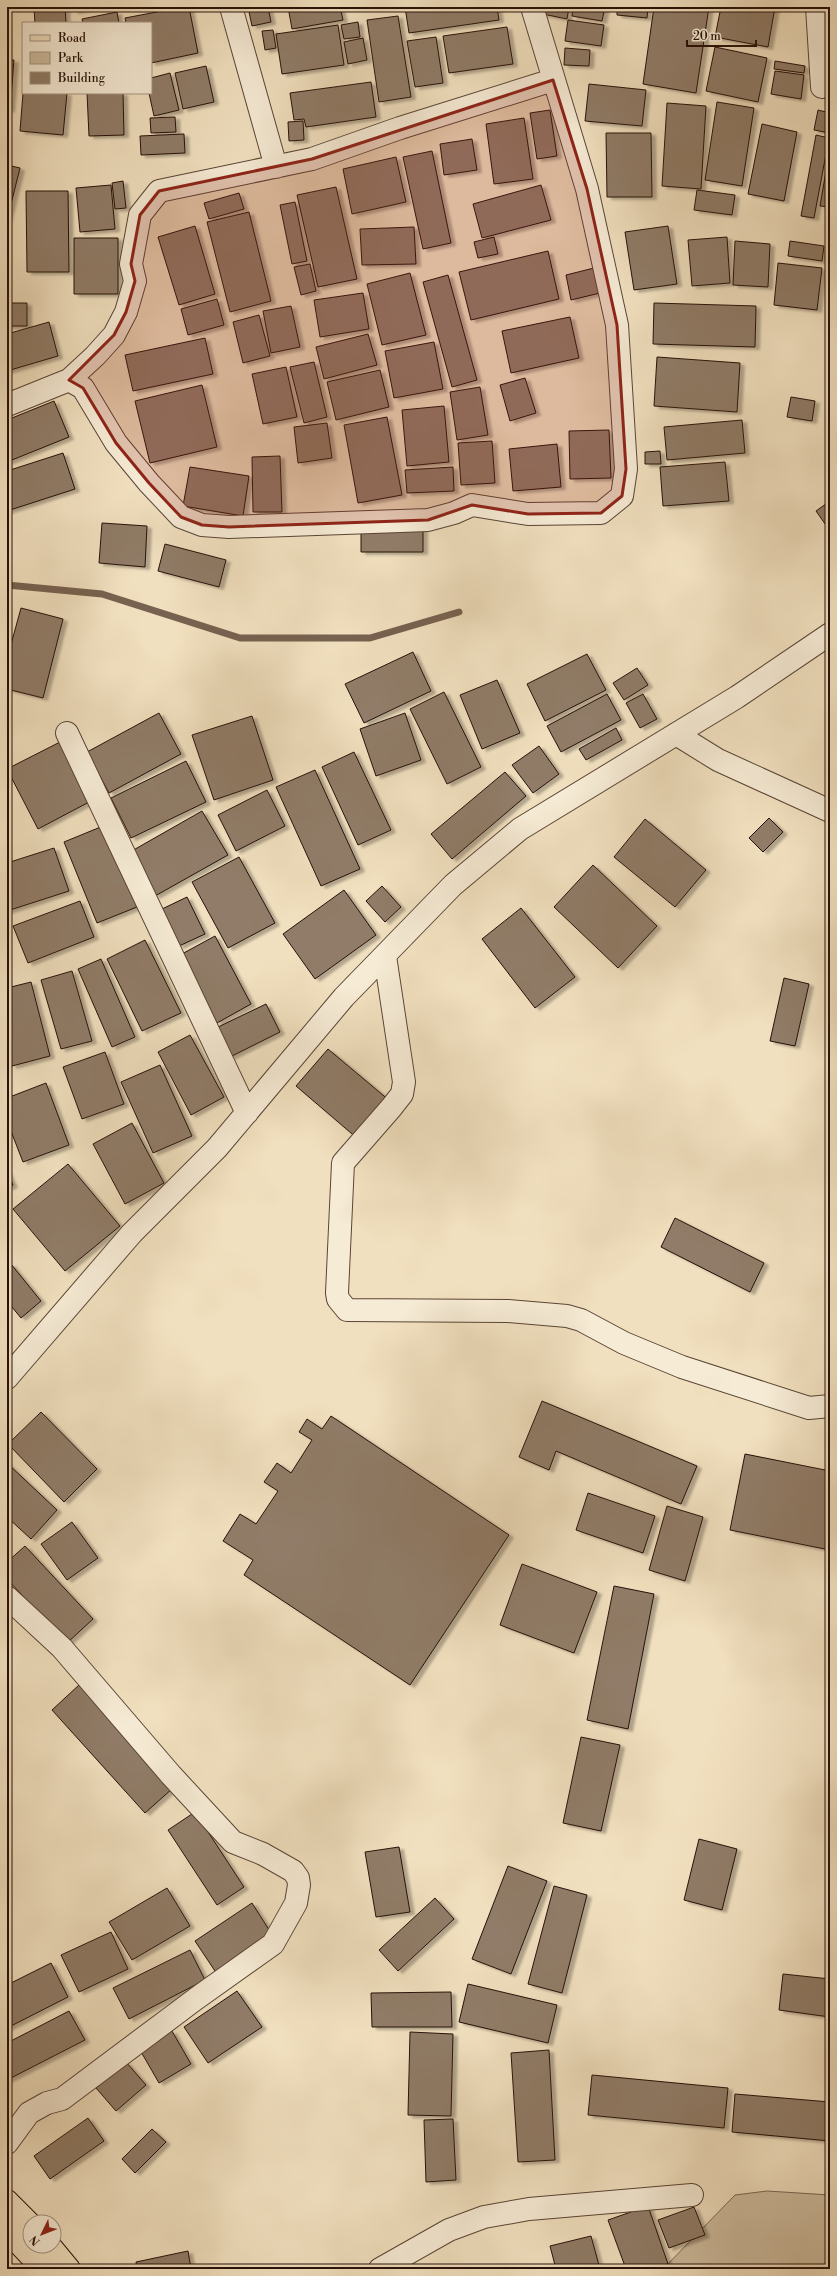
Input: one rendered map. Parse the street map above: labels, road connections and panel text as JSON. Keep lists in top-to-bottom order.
{
  "legend": ["Road", "Park", "Building"],
  "scale_bar": "20 m",
  "north": "bottom left"
}
